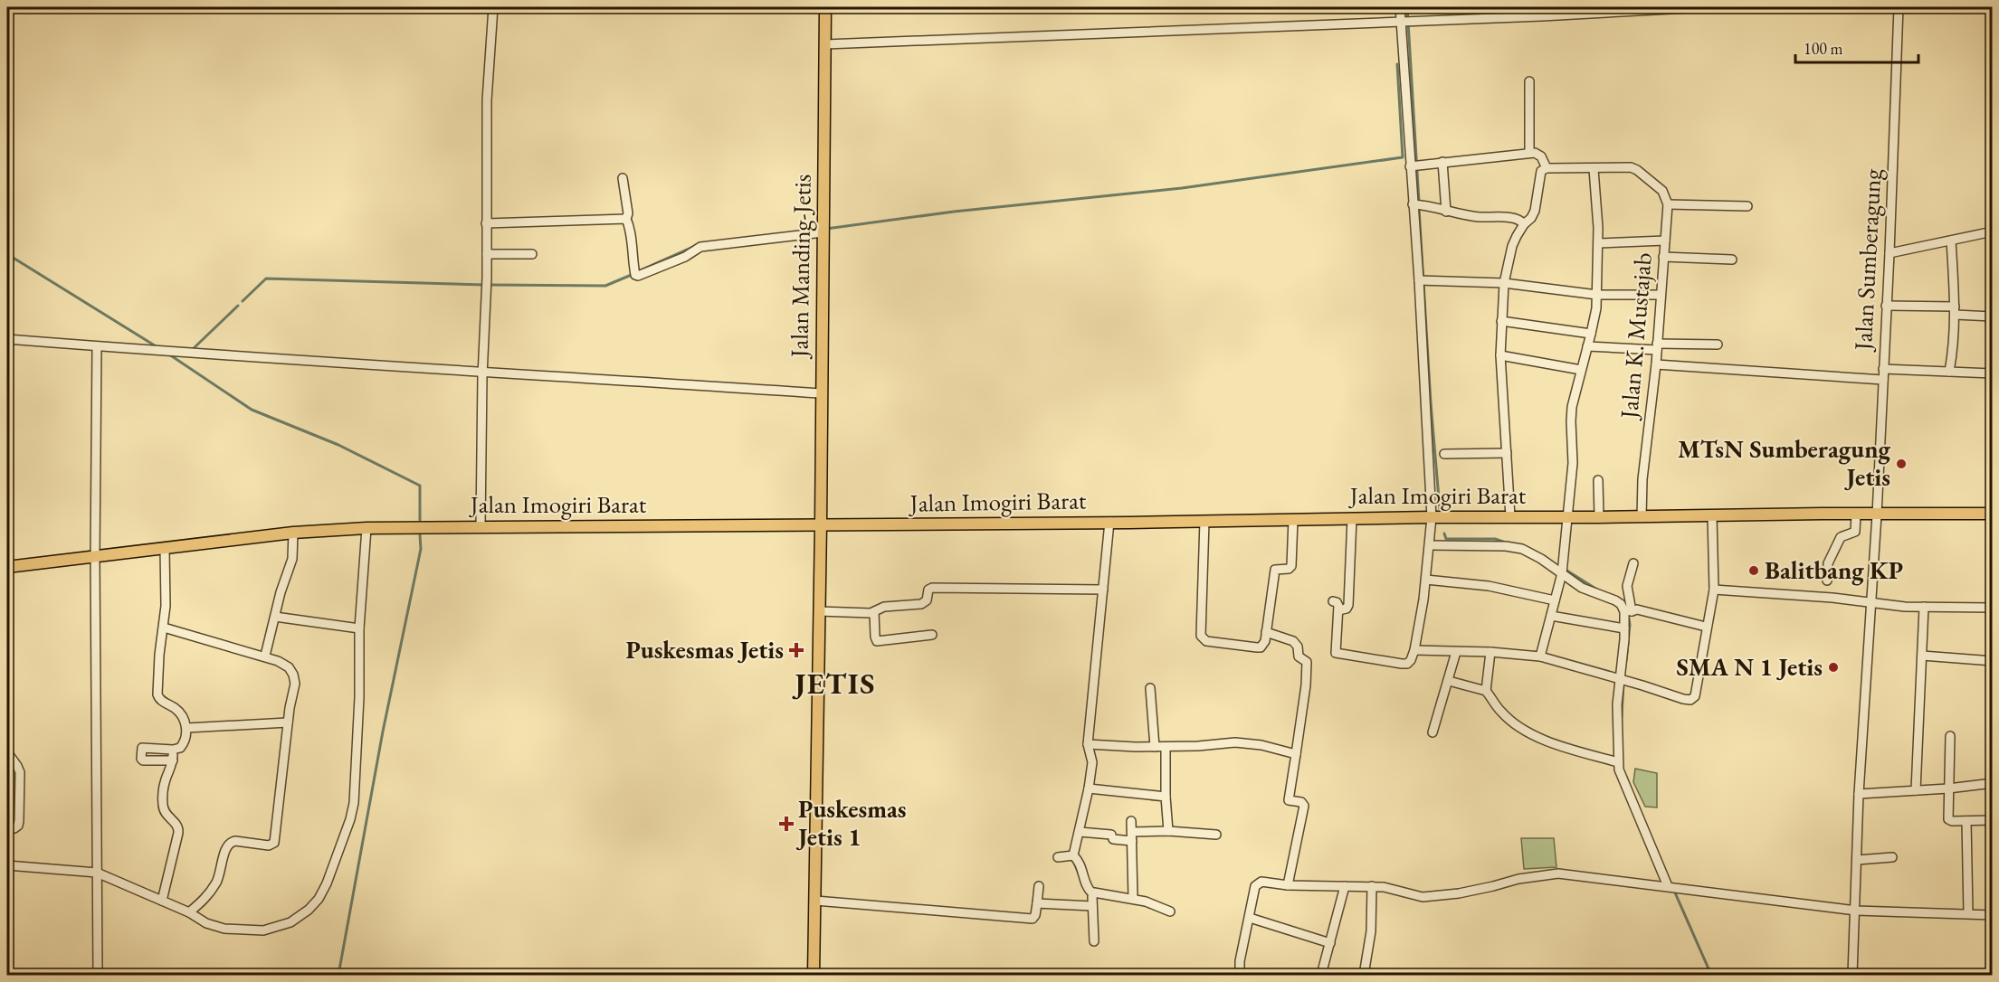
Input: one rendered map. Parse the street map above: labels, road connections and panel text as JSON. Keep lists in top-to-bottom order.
{
  "streets": {
    "main road": ["Jalan Manding-Jetis", "Jalan Imogiri Barat"],
    "street": ["Jalan Sumberagung", "Jalan K. Mustajab"]
  },
  "crossings": [
    ["Jalan Sumberagung", "Jalan Imogiri Barat"],
    ["Jalan Manding-Jetis", "Jalan Imogiri Barat"],
    ["Jalan K. Mustajab", "Jalan Imogiri Barat"]
  ],
  "districts": ["JETIS"],
  "places": {
    "other": ["MTsN Sumberagung Jetis", "Balitbang KP", "SMA N 1 Jetis"],
    "health": ["Puskesmas Jetis", "Puskesmas Jetis 1"]
  },
  "scale_bar": "100 m"
}
